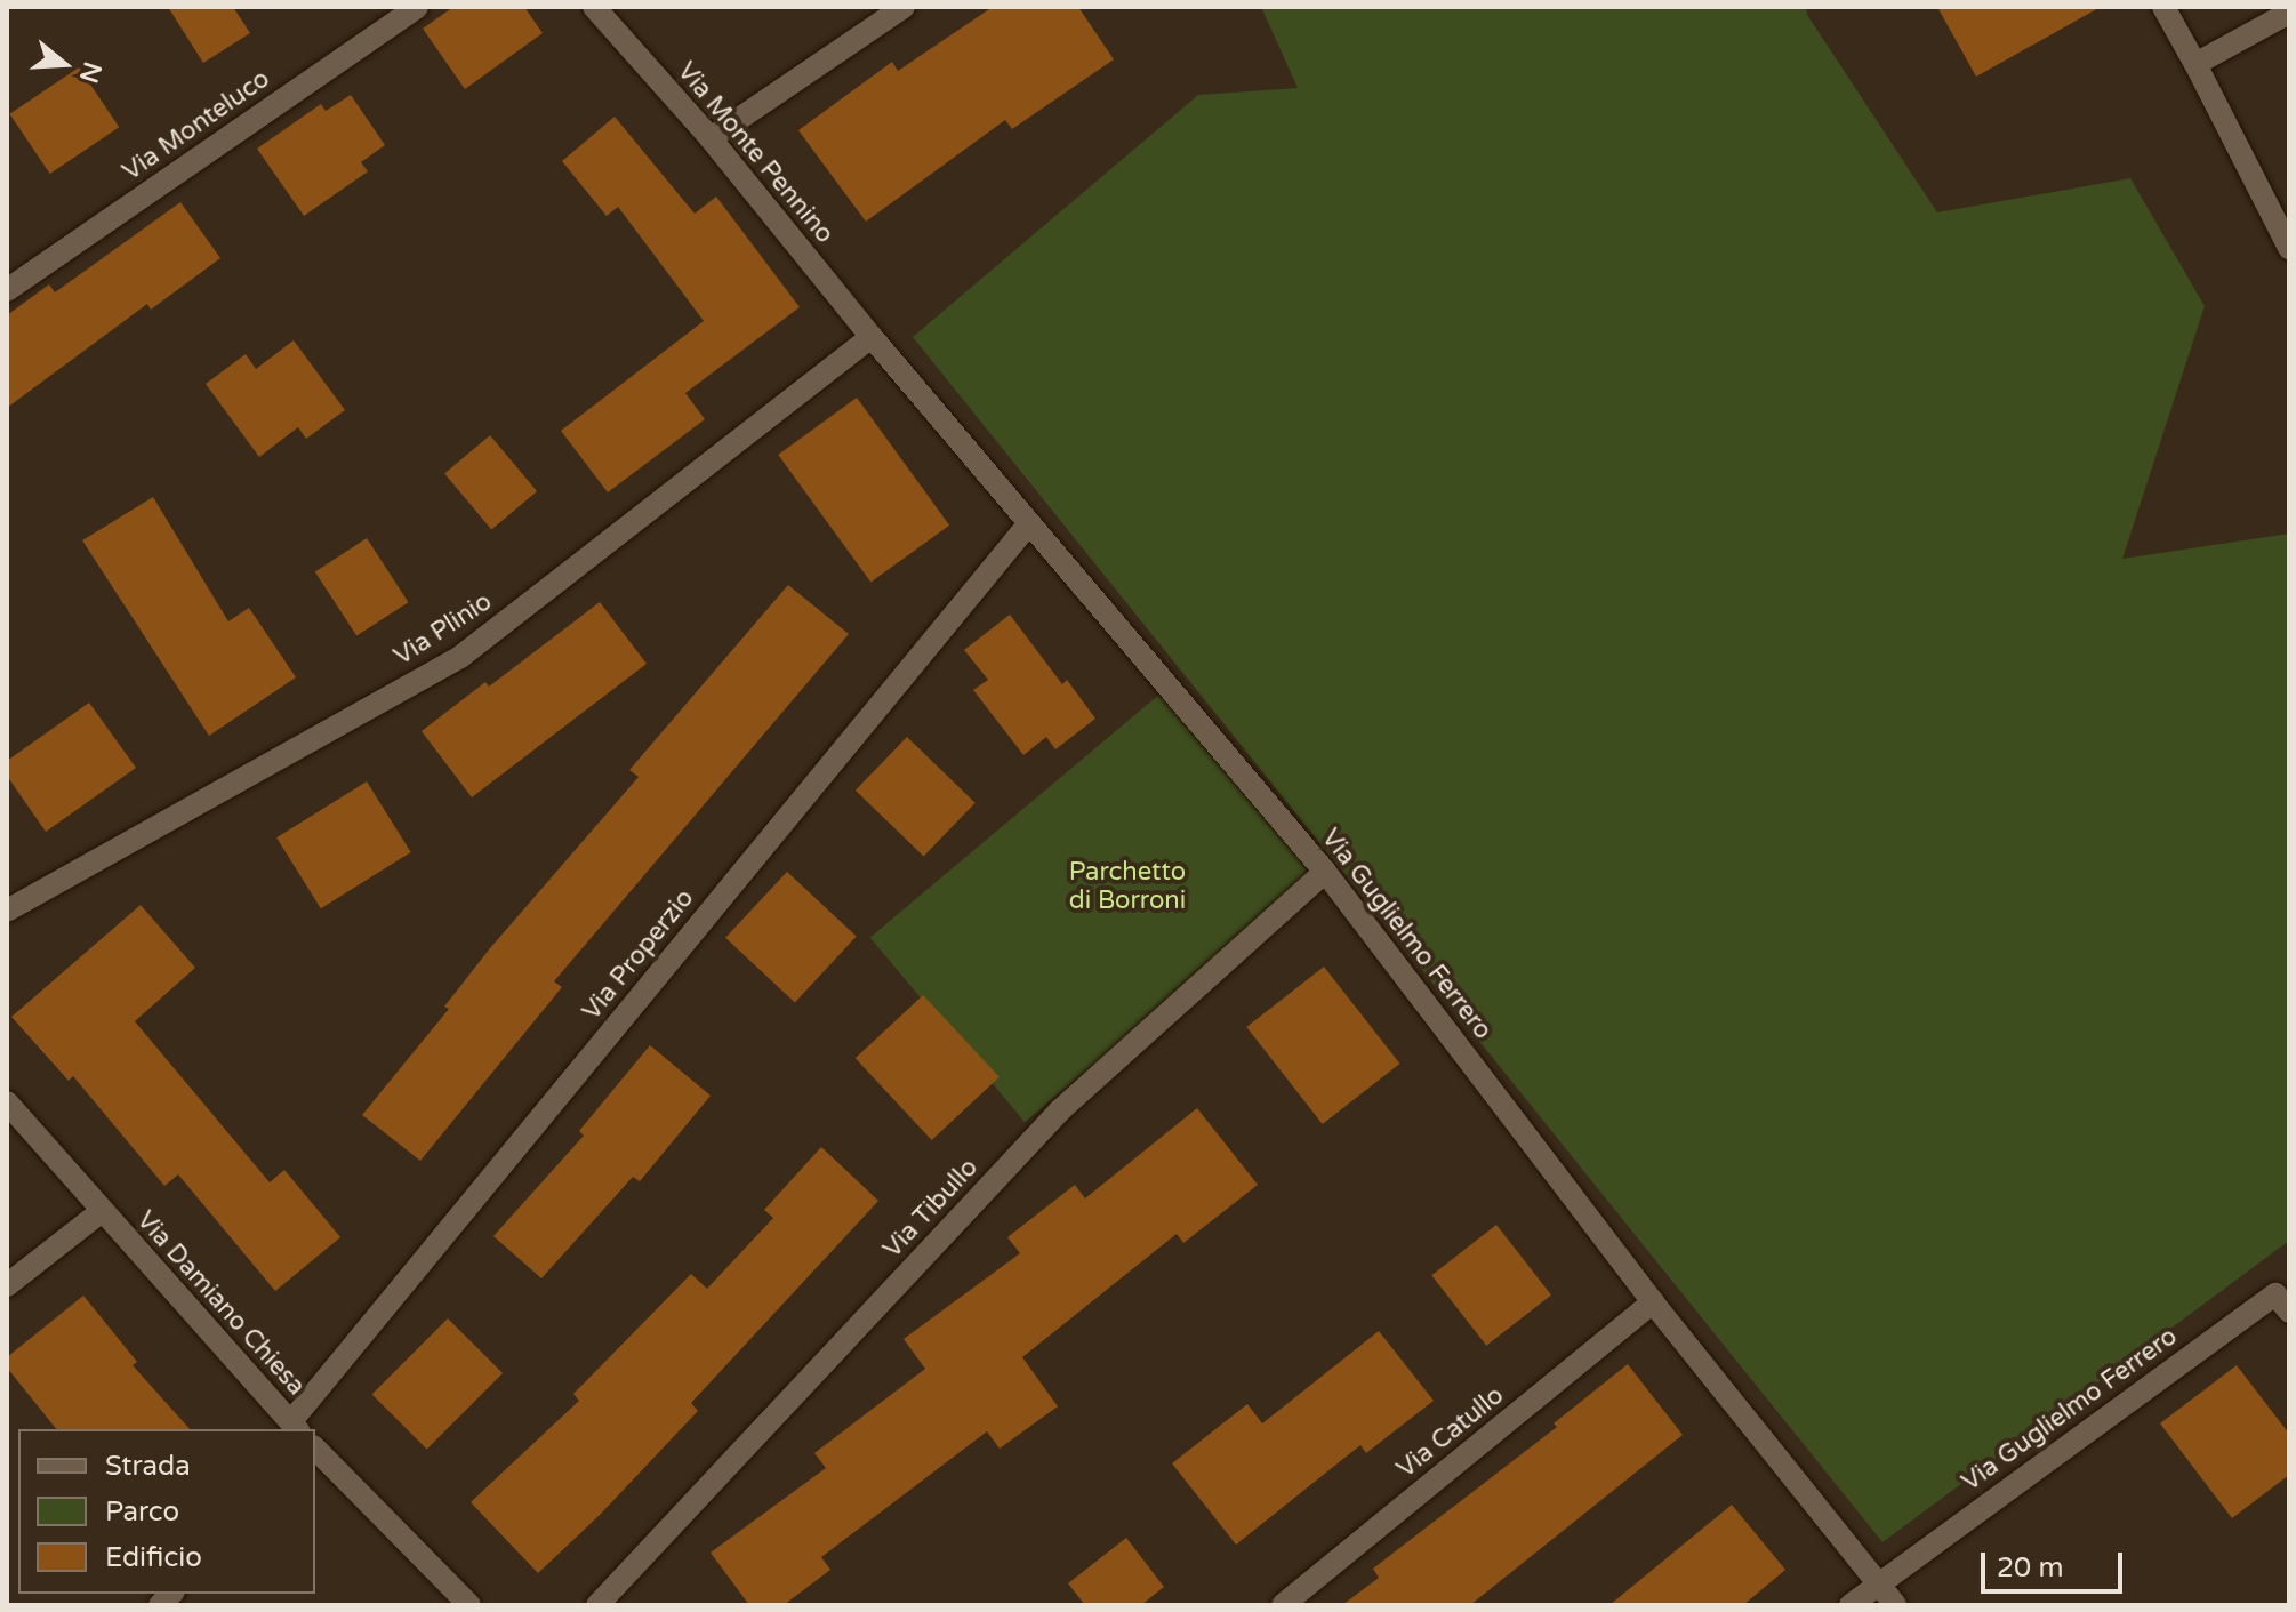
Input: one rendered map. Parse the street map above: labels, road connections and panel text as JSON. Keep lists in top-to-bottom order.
{
  "streets": {
    "street": [
      "Via Monteluco",
      "Via Monte Pennino",
      "Via Plinio",
      "Via Guglielmo Ferrero",
      "Via Properzio",
      "Via Tibullo",
      "Via Damiano Chiesa",
      "Via Catullo"
    ]
  },
  "crossings": [
    ["Via Monte Pennino", "Via Plinio"],
    ["Via Monte Pennino", "Via Guglielmo Ferrero"],
    ["Via Plinio", "Via Guglielmo Ferrero"],
    ["Via Guglielmo Ferrero", "Via Properzio"],
    ["Via Guglielmo Ferrero", "Via Tibullo"],
    ["Via Guglielmo Ferrero", "Via Catullo"],
    ["Via Properzio", "Via Damiano Chiesa"]
  ],
  "parks": ["Parchetto di Borroni"],
  "legend": ["Strada", "Parco", "Edificio"],
  "scale_bar": "20 m",
  "north": "right"
}
